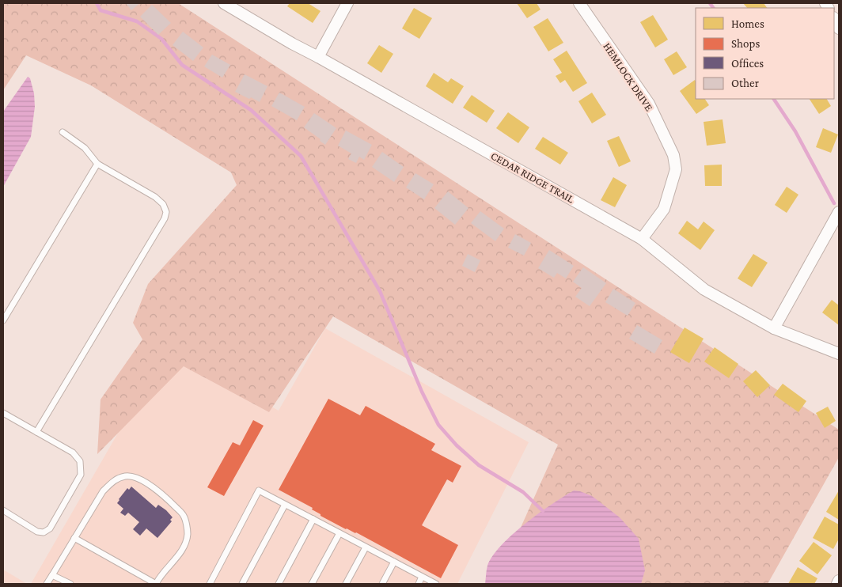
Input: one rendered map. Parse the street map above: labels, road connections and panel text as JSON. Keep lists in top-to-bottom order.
{
  "streets": {
    "street": ["HEMLOCK DRIVE", "CEDAR RIDGE TRAIL"]
  },
  "crossings": [
    ["HEMLOCK DRIVE", "CEDAR RIDGE TRAIL"]
  ],
  "legend": [
    "Homes",
    "Shops",
    "Offices",
    "Other"
  ]
}
